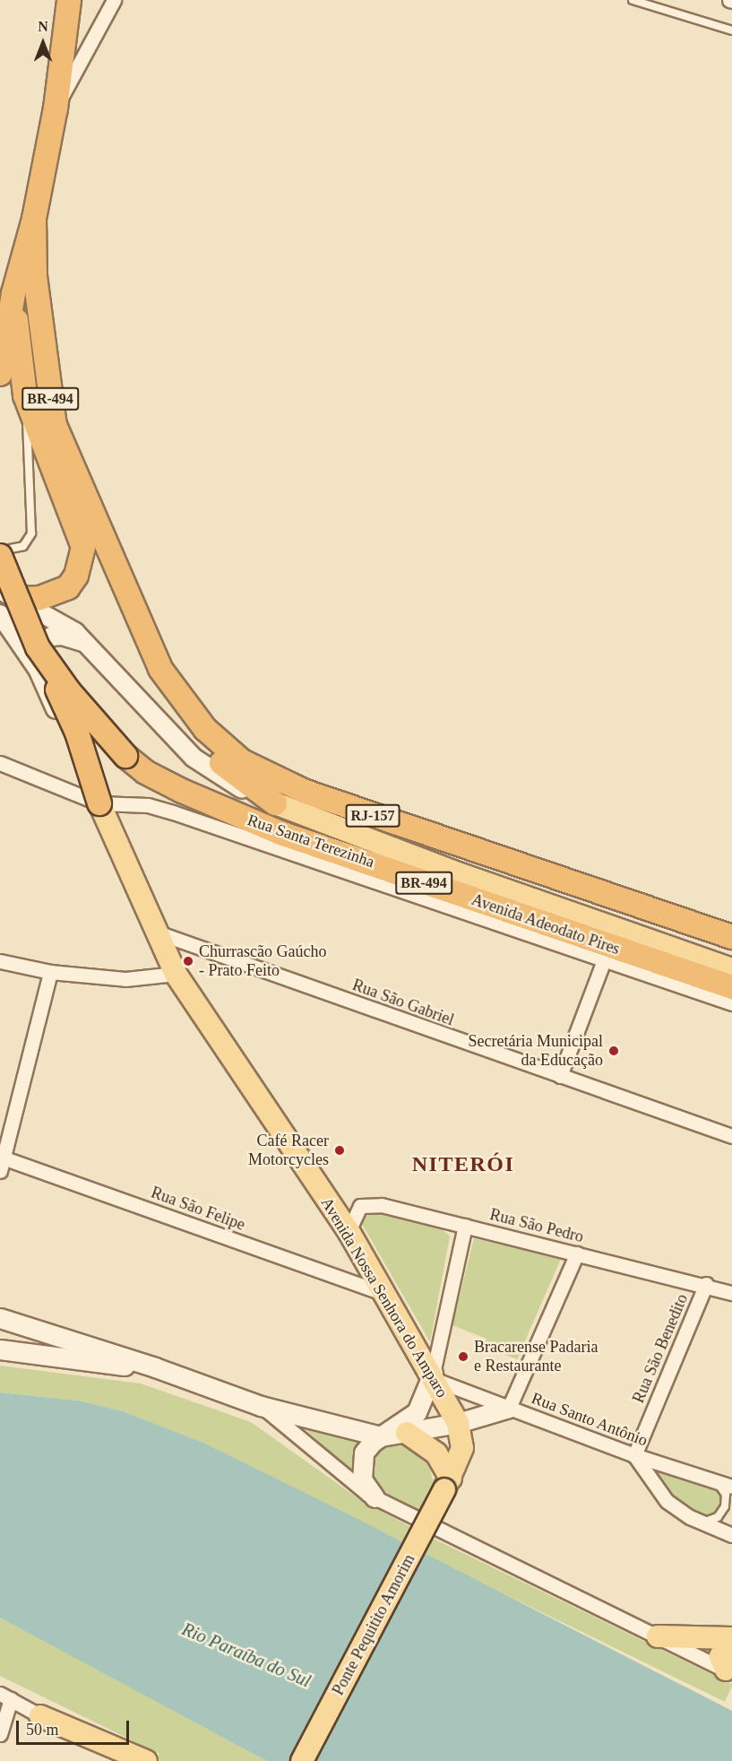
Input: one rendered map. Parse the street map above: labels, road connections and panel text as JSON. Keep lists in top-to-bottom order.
{
  "streets": {
    "highway": ["BR-494", "RJ-157", "Avenida Adeodato Pires"],
    "main road": ["Avenida Nossa Senhora do Amparo", "Ponte Pequitito Amorim"],
    "street": [
      "Rua Santa Terezinha",
      "Rua São Gabriel",
      "Rua São Felipe",
      "Rua São Pedro",
      "Rua São Benedito",
      "Rua Santo Antônio"
    ]
  },
  "crossings": [
    ["BR-494", "RJ-157"],
    ["Rua Santa Terezinha", "Avenida Nossa Senhora do Amparo"],
    ["Rua São Gabriel", "Avenida Nossa Senhora do Amparo"],
    ["Rua São Felipe", "Avenida Nossa Senhora do Amparo"],
    ["Rua São Pedro", "Avenida Nossa Senhora do Amparo"],
    ["Rua São Pedro", "Rua São Benedito"],
    ["Avenida Nossa Senhora do Amparo", "Rua Santo Antônio"],
    ["Avenida Nossa Senhora do Amparo", "Ponte Pequitito Amorim"],
    ["Rua São Benedito", "Rua Santo Antônio"]
  ],
  "districts": ["NITERÓI"],
  "water": ["Rio Paraíba do Sul"],
  "places": [
    "Churrascão Gaúcho - Prato Feito",
    "Secretária Municipal da Educação",
    "Café Racer Motorcycles",
    "Bracarense Padaria e Restaurante"
  ],
  "scale_bar": "50 m",
  "north": "top"
}
